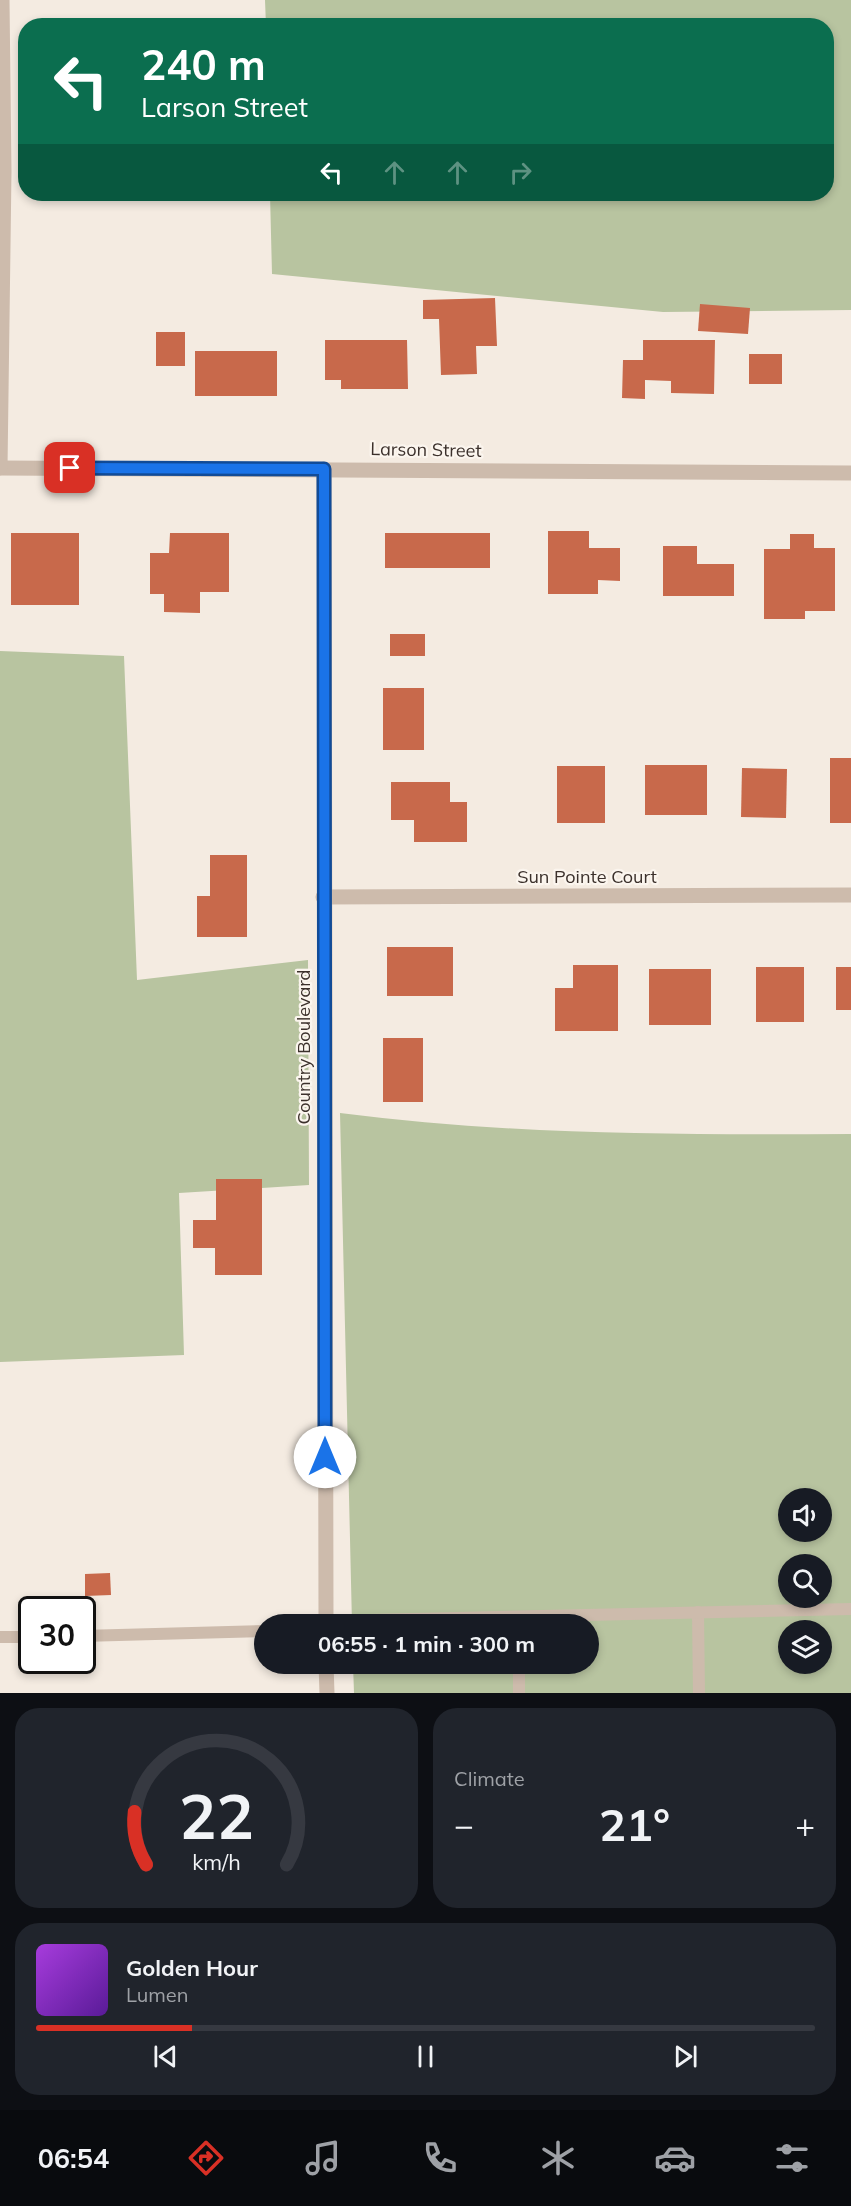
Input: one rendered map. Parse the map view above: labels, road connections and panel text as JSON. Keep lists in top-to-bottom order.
{
  "streets": {
    "street": ["Larson Street", "Sun Pointe Court", "Country Boulevard"]
  },
  "crossings": [
    ["Larson Street", "Country Boulevard"],
    ["Sun Pointe Court", "Country Boulevard"]
  ],
  "page": {
    "turn": ["240 m", "Larson Street"],
    "limit": "30",
    "trip": "06:55 · 1 min · 300 m",
    "tile": "Climate",
    "heat": ["−", "21°", "+"],
    "song": ["Golden Hour", "Lumen"],
    "tabs": "06:54",
    "gauge": ["22", "km/h"]
  }
}
